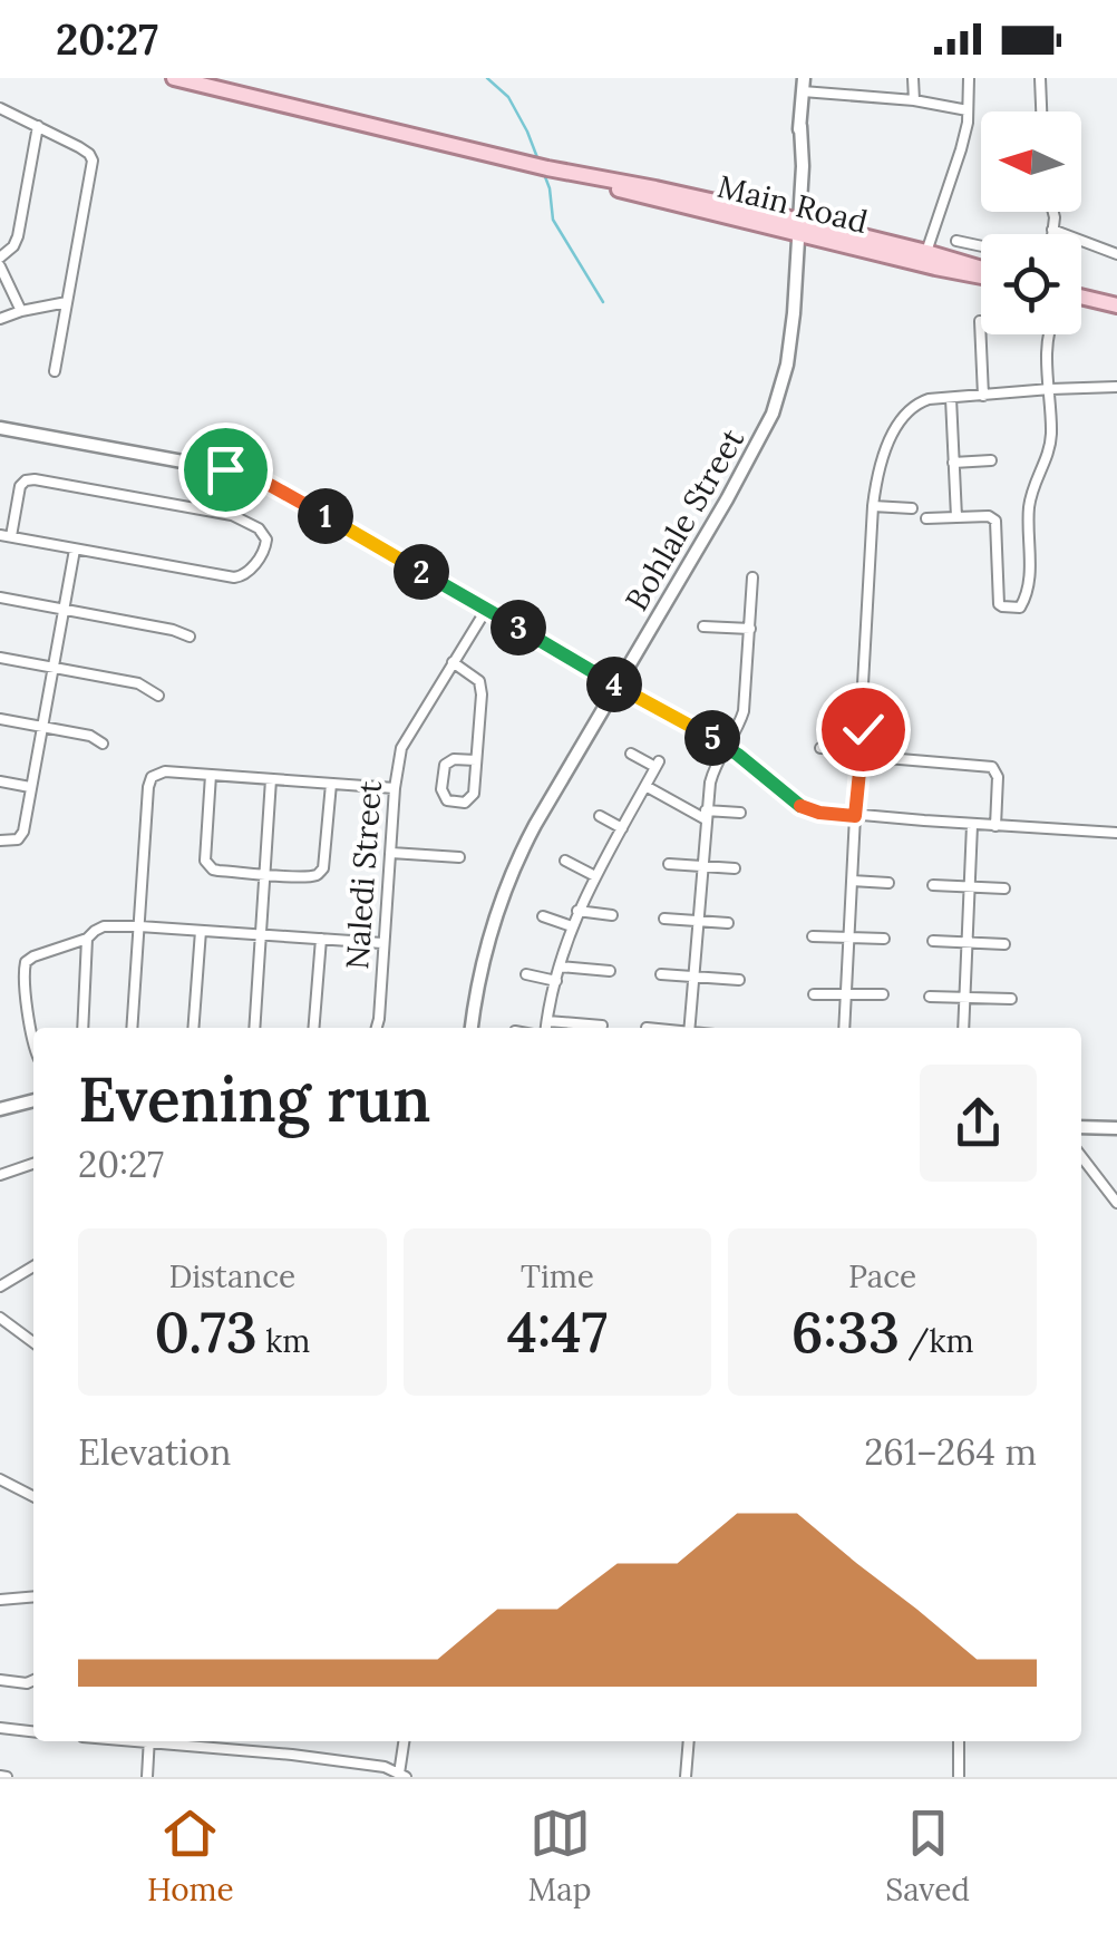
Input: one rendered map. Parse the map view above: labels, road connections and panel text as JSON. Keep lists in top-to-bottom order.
{
  "streets": {
    "main road": ["Main Road"],
    "street": ["Bohlale Street", "Naledi Street"]
  },
  "crossings": [
    ["Main Road", "Bohlale Street"]
  ],
  "north": "left",
  "page": {
    "status": "20:27",
    "pins": [
      "1",
      "2",
      "3",
      "4",
      "5"
    ],
    "heading": ["Evening run", "20:27"],
    "stats": [
      ["Distance", "0.73 km"],
      ["Time", "4:47"],
      ["Pace", "6:33 /km"]
    ],
    "chart": ["Elevation", "261–264 m"],
    "tabs": ["Home", "Map", "Saved"]
  }
}
